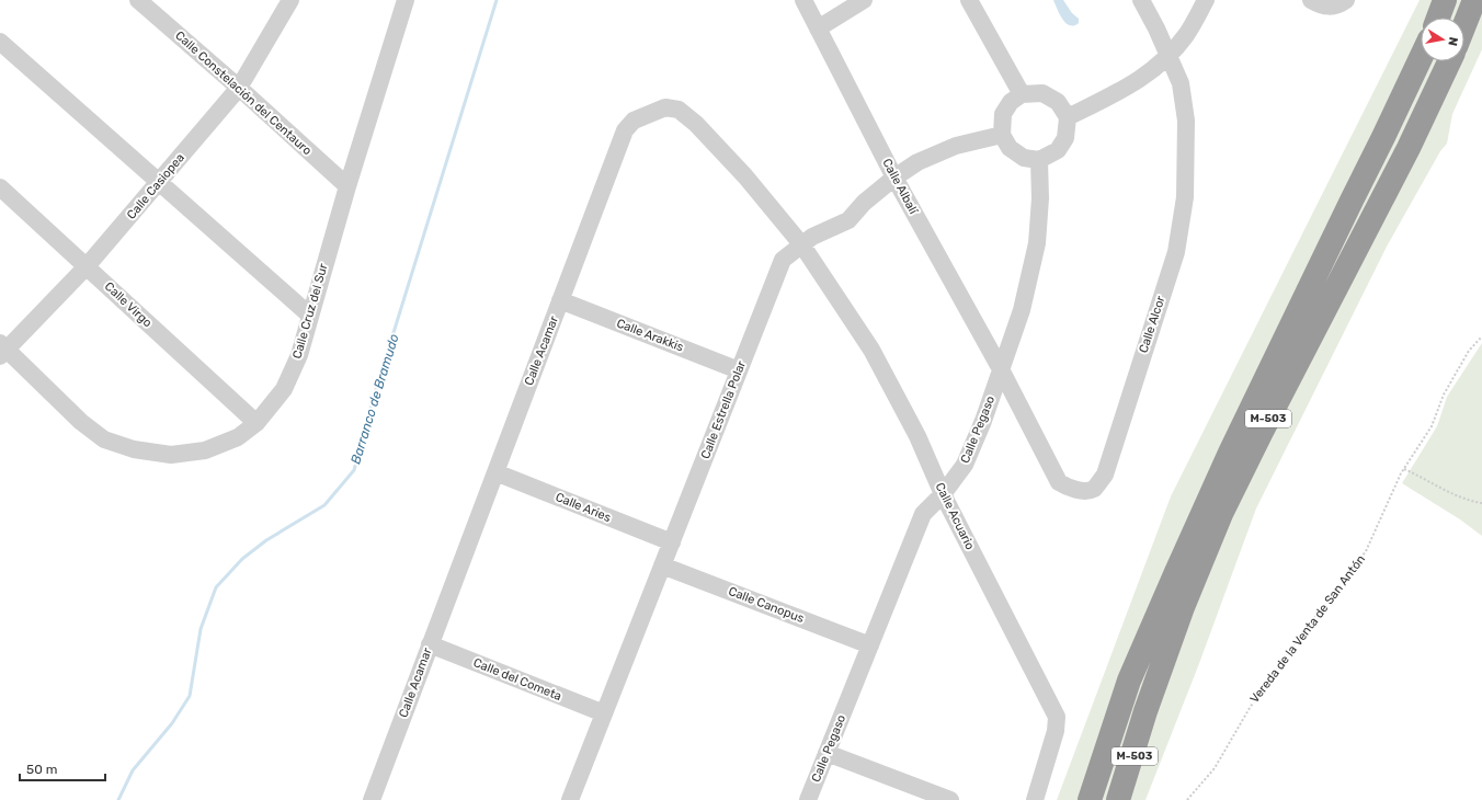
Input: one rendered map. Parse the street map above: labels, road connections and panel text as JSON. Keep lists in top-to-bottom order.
{
  "streets": {
    "highway": ["M-503"],
    "street": [
      "Calle Constelación del Centauro",
      "Calle Casiopea",
      "Calle Albalí",
      "Calle Virgo",
      "Calle Cruz del Sur",
      "Calle Alcor",
      "Calle Arakkis",
      "Calle Acamar",
      "Calle Estrella Polar",
      "Calle Pegaso",
      "Calle Aries",
      "Calle Acuario",
      "Calle Canopus",
      "Calle del Cometa"
    ],
    "path": ["Vereda de la Venta de San Antón"]
  },
  "crossings": [
    ["Calle Constelación del Centauro", "Calle Casiopea"],
    ["Calle Constelación del Centauro", "Calle Cruz del Sur"],
    ["Calle Casiopea", "Calle Virgo"],
    ["Calle Casiopea", "Calle Cruz del Sur"],
    ["Calle Albalí", "Calle Alcor"],
    ["Calle Albalí", "Calle Estrella Polar"],
    ["Calle Albalí", "Calle Pegaso"],
    ["Calle Virgo", "Calle Cruz del Sur"],
    ["Calle Alcor", "Calle Pegaso"],
    ["Calle Arakkis", "Calle Acamar"],
    ["Calle Arakkis", "Calle Estrella Polar"],
    ["Calle Acamar", "Calle Estrella Polar"],
    ["Calle Acamar", "Calle Aries"],
    ["Calle Acamar", "Calle Acuario"],
    ["Calle Acamar", "Calle del Cometa"],
    ["Calle Estrella Polar", "Calle Pegaso"],
    ["Calle Estrella Polar", "Calle Aries"],
    ["Calle Estrella Polar", "Calle Acuario"],
    ["Calle Estrella Polar", "Calle Canopus"],
    ["Calle Estrella Polar", "Calle del Cometa"],
    ["Calle Pegaso", "Calle Acuario"],
    ["Calle Pegaso", "Calle Canopus"]
  ],
  "water": ["Barranco de Bramudo"],
  "scale_bar": "50 m",
  "north": "right"
}
